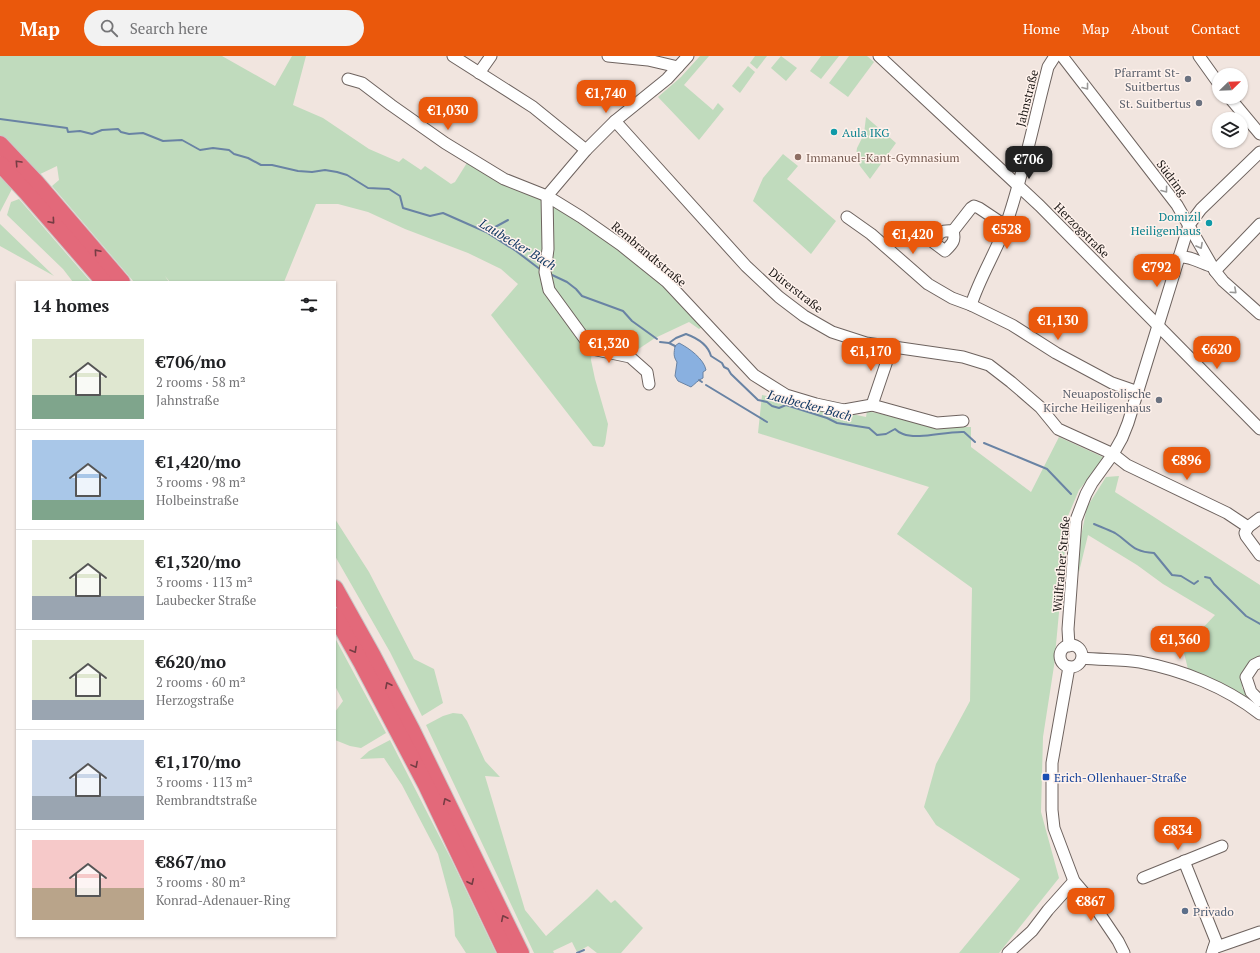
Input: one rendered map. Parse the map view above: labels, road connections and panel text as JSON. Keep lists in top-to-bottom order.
{
  "streets": {
    "street": [
      "Jahnstraße",
      "Südring",
      "Herzogstraße",
      "Rembrandtstraße",
      "Dürerstraße",
      "Wülfrather Straße"
    ]
  },
  "crossings": [
    ["Jahnstraße", "Herzogstraße"],
    ["Südring", "Wülfrather Straße"],
    ["Herzogstraße", "Wülfrather Straße"],
    ["Dürerstraße", "Wülfrather Straße"]
  ],
  "one_way": ["Südring"],
  "water": ["Laubecker Bach"],
  "places": {
    "other": [
      "Pfarramt St- Suitbertus",
      "St. Suitbertus",
      "Aula IKG",
      "Immanuel-Kant-Gymnasium",
      "Domizil Heiligenhaus",
      "Neuapostolische Kirche Heiligenhaus",
      "Privado"
    ],
    "transit": ["Erich-Ollenhauer-Straße"]
  },
  "north": "top right",
  "page": {
    "header": "Map",
    "search": "Search here",
    "nav": [
      "Home",
      "Map",
      "About",
      "Contact"
    ],
    "price": [
      "€1,740",
      "€1,030",
      "€706",
      "€528",
      "€1,420",
      "€792",
      "€1,130",
      "€1,320",
      "€620",
      "€1,170",
      "€896",
      "€1,360",
      "€834",
      "€867"
    ],
    "heading": "14 homes",
    "list": [
      {
        "name": "€706/mo",
        "note": "2 rooms · 58 m² · Jahnstraße"
      },
      {
        "name": "€1,420/mo",
        "note": "3 rooms · 98 m² · Holbeinstraße"
      },
      {
        "name": "€1,320/mo",
        "note": "3 rooms · 113 m² · Laubecker Straße"
      },
      {
        "name": "€620/mo",
        "note": "2 rooms · 60 m² · Herzogstraße"
      },
      {
        "name": "€1,170/mo",
        "note": "3 rooms · 113 m² · Rembrandtstraße"
      },
      {
        "name": "€867/mo",
        "note": "3 rooms · 80 m² · Konrad-Adenauer-Ring"
      }
    ]
  }
}
